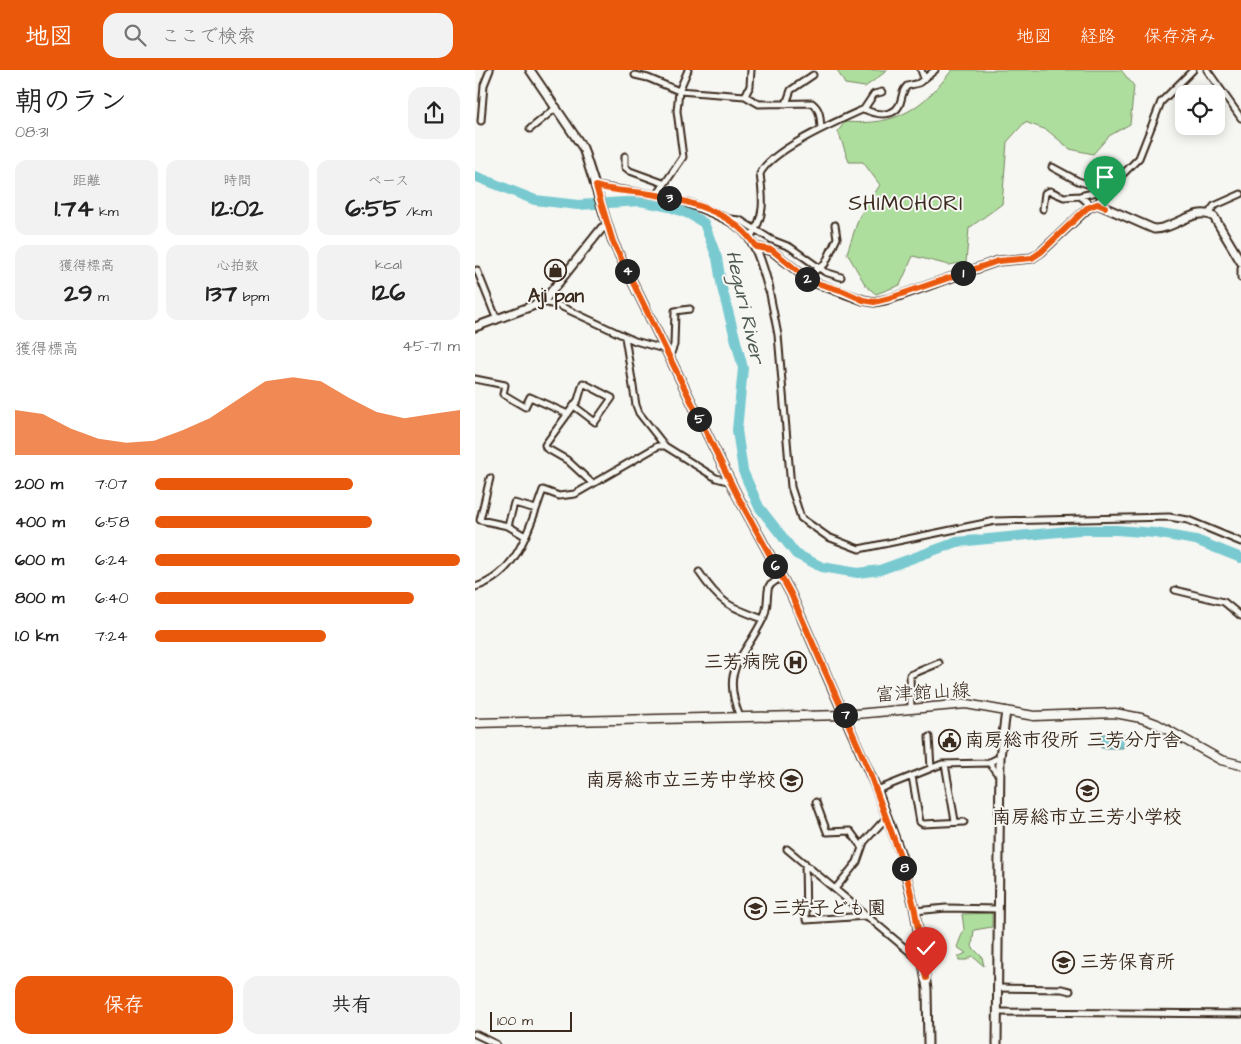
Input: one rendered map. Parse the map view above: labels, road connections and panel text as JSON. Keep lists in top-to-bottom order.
{
  "streets": {
    "main road": ["富津館山線"]
  },
  "districts": ["SHIMOHORI"],
  "water": ["Heguri River"],
  "places": {
    "shop": ["Aji pan"],
    "hospital": ["三芳病院"],
    "public building": ["南房総市役所 三芳分庁舎"],
    "school or university": [
      "南房総市立三芳中学校",
      "南房総市立三芳小学校",
      "三芳子ども園",
      "三芳保育所"
    ]
  },
  "scale_bar": "100 m",
  "page": {
    "header": "地図",
    "search": "ここで検索",
    "nav": ["地図", "経路", "保存済み"],
    "heading": ["朝のラン", "08:31"],
    "stats": [
      ["距離", "1.74 km"],
      ["時間", "12:02"],
      ["ペース", "6:55 /km"],
      ["獲得標高", "29 m"],
      ["心拍数", "137 bpm"],
      ["kcal", "126"]
    ],
    "pins": [
      "3",
      "4",
      "1",
      "2",
      "5",
      "6",
      "7",
      "8"
    ],
    "chart": ["獲得標高", "45–71 m"],
    "list": [
      {
        "name": "200 m",
        "note": "7:07"
      },
      {
        "name": "400 m",
        "note": "6:58"
      },
      {
        "name": "600 m",
        "note": "6:24"
      },
      {
        "name": "800 m",
        "note": "6:40"
      },
      {
        "name": "1.0 km",
        "note": "7:24"
      }
    ],
    "buttons": ["保存", "共有"],
    "scale": "100 m"
  }
}
